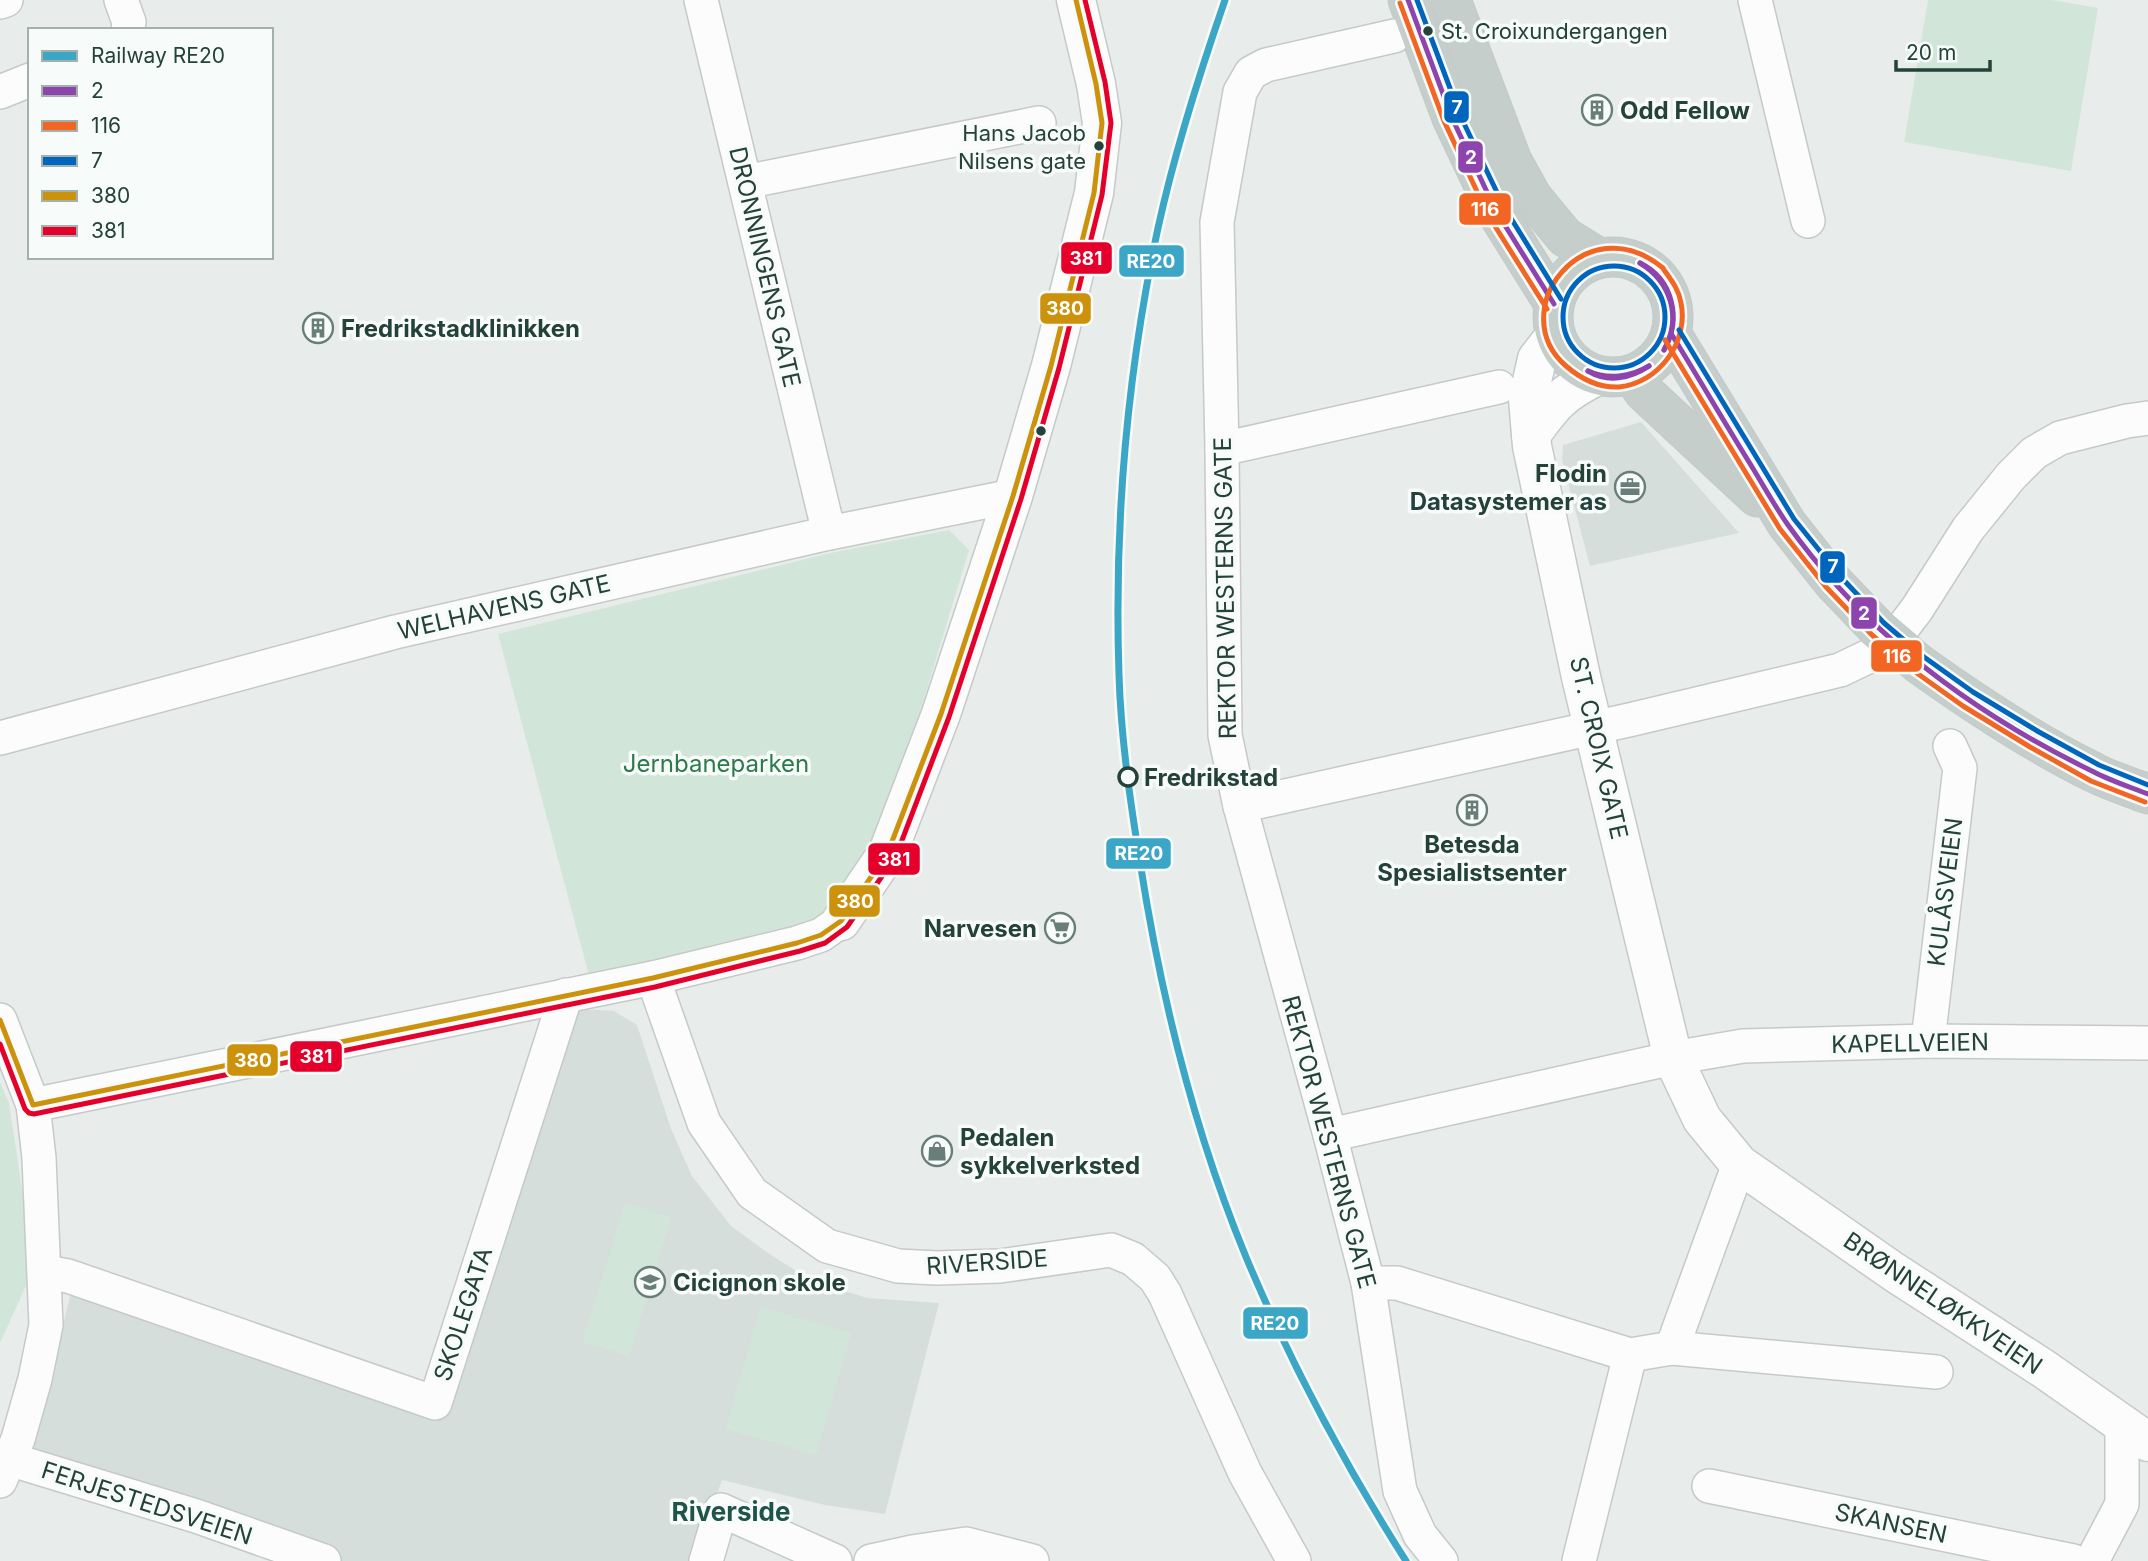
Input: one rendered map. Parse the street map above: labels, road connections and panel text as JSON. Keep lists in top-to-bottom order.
{
  "streets": {
    "street": [
      "DRONNINGENS GATE",
      "REKTOR WESTERNS GATE",
      "WELHAVENS GATE",
      "ST. CROIX GATE",
      "KULÅSVEIEN",
      "KAPELLVEIEN",
      "RIVERSIDE",
      "BRØNNELØKKVEIEN",
      "SKOLEGATA",
      "FERJESTEDSVEIEN",
      "SKANSEN"
    ]
  },
  "crossings": [
    ["DRONNINGENS GATE", "WELHAVENS GATE"],
    ["REKTOR WESTERNS GATE", "KAPELLVEIEN"],
    ["ST. CROIX GATE", "KAPELLVEIEN"],
    ["ST. CROIX GATE", "BRØNNELØKKVEIEN"],
    ["KULÅSVEIEN", "KAPELLVEIEN"],
    ["KAPELLVEIEN", "BRØNNELØKKVEIEN"],
    ["SKOLEGATA", "FERJESTEDSVEIEN"]
  ],
  "districts": ["Riverside"],
  "parks": ["Jernbaneparken"],
  "places": {
    "other": ["St. Croixundergangen", "Hans Jacob Nilsens gate", "Fredrikstad"],
    "building": ["Odd Fellow", "Fredrikstadklinikken", "Betesda Spesialistsenter"],
    "office": ["Flodin Datasystemer as"],
    "supermarket": ["Narvesen"],
    "shop": ["Pedalen sykkelverksted"],
    "school or university": ["Cicignon skole"]
  },
  "lines": [
    "rail line RE20",
    "transit line 2",
    "transit line 7",
    "transit line 380",
    "transit line 381",
    "transit line 116"
  ],
  "legend": [
    "Railway RE20",
    "2",
    "116",
    "7",
    "380",
    "381"
  ],
  "scale_bar": "20 m"
}
